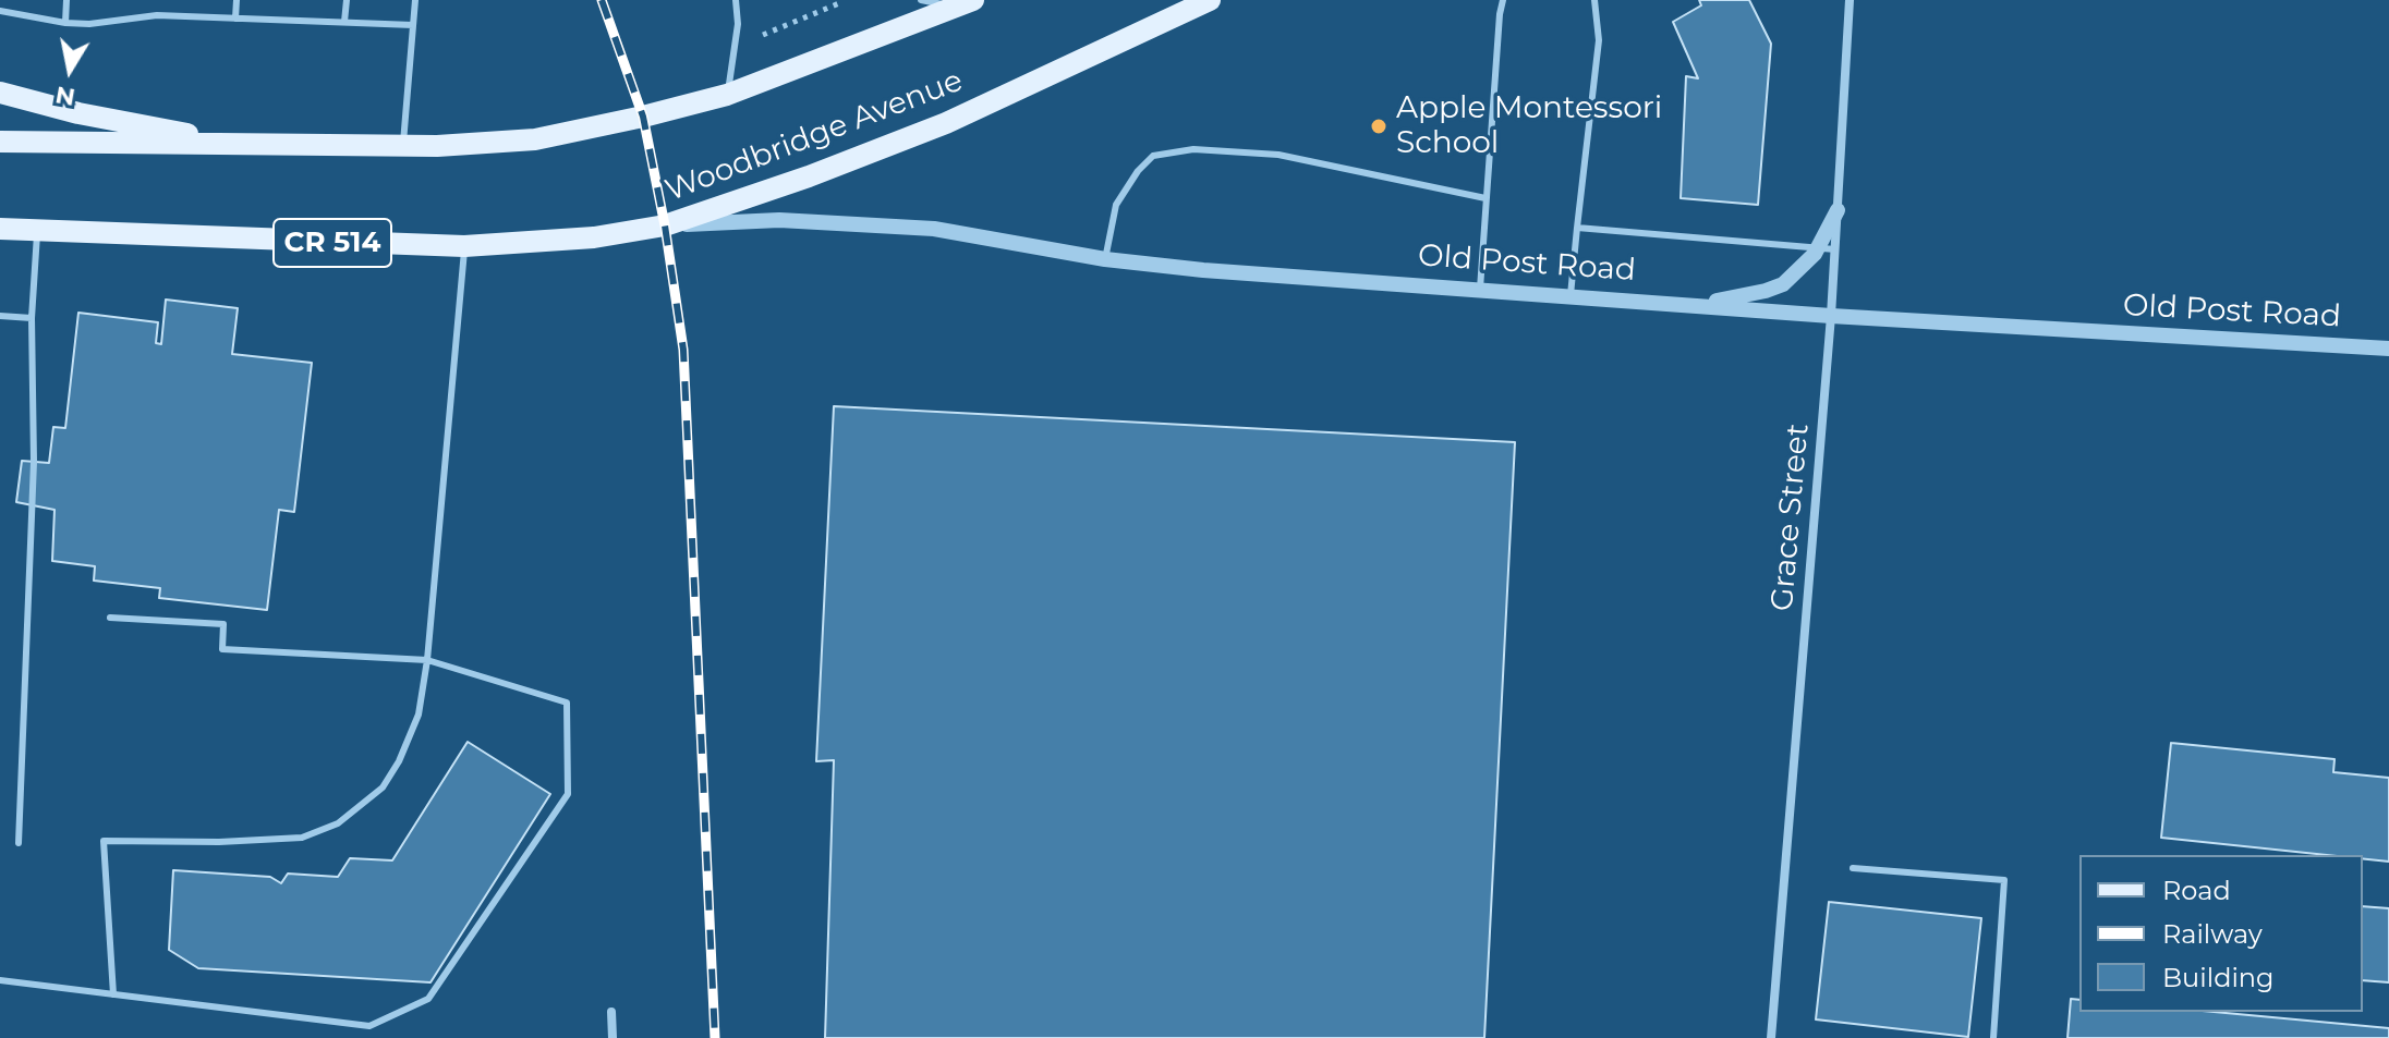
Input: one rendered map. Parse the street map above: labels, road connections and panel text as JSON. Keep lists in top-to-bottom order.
{
  "streets": {
    "main road": ["Woodbridge Avenue", "CR 514"],
    "street": ["Old Post Road", "Grace Street"]
  },
  "crossings": [
    ["Woodbridge Avenue", "Old Post Road"],
    ["Old Post Road", "Grace Street"]
  ],
  "places": ["Apple Montessori School"],
  "legend": ["Road", "Railway", "Building"],
  "north": "bottom"
}
